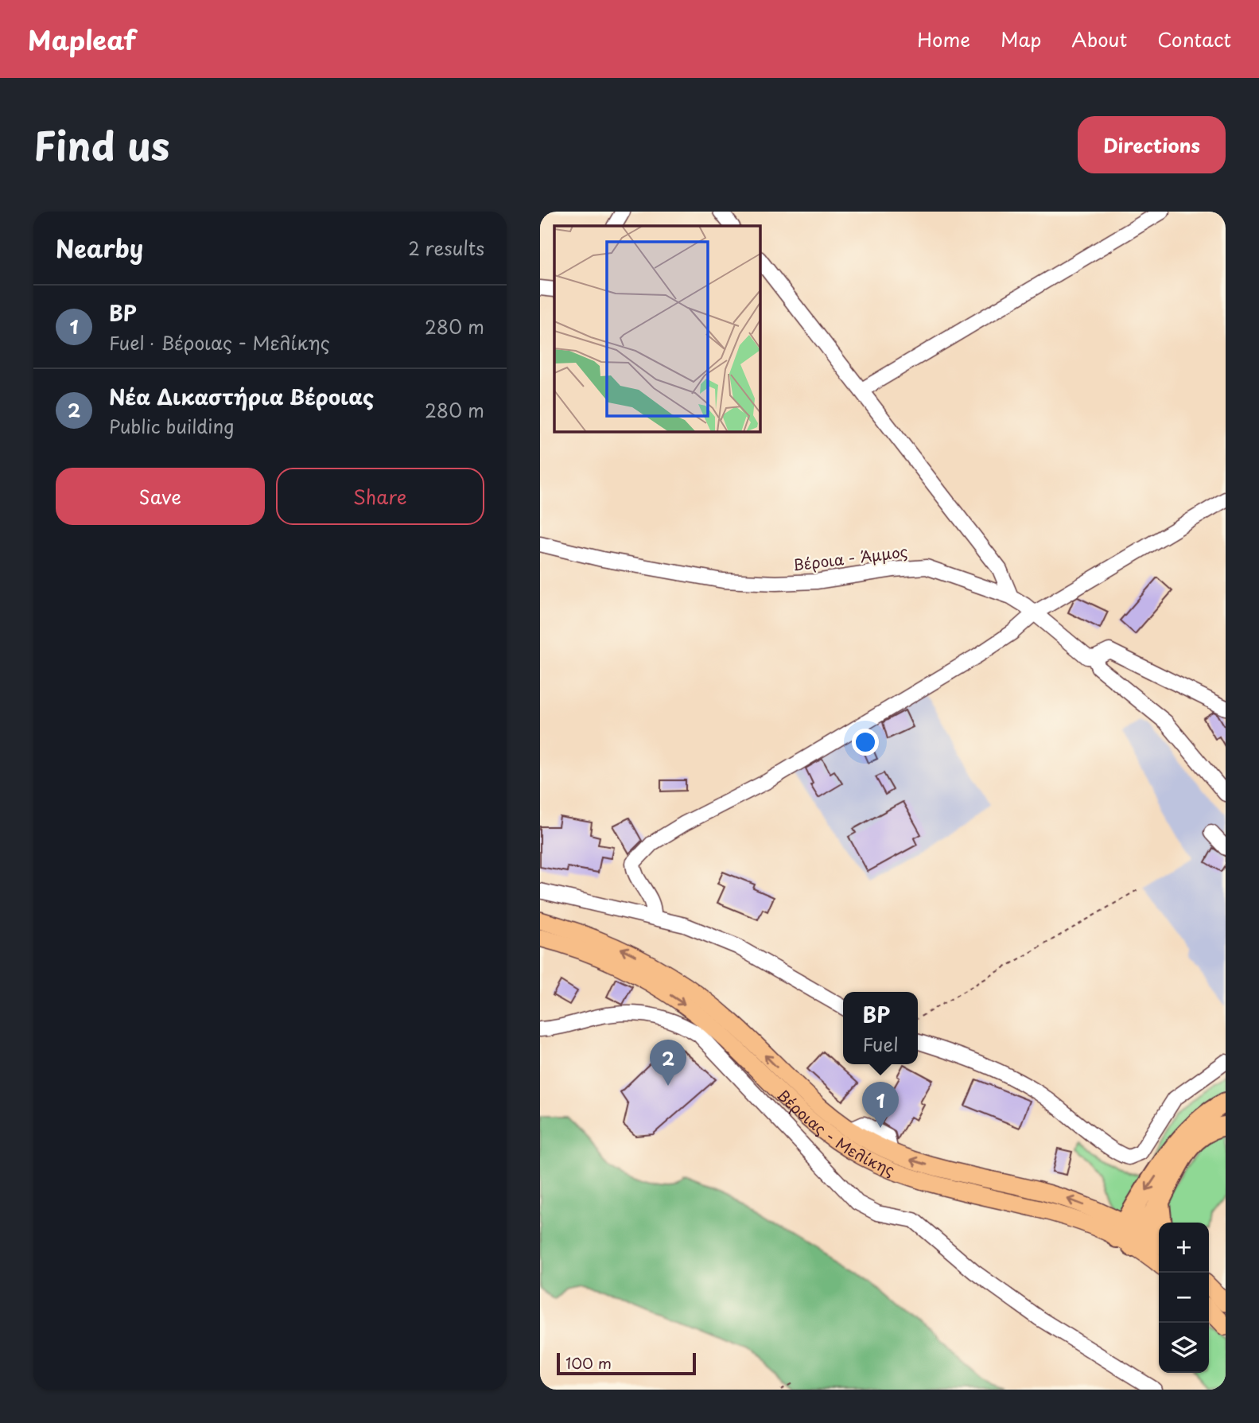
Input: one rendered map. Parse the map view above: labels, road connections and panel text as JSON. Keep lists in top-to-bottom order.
{
  "streets": {
    "main road": ["Βέροιας - Μελίκης"],
    "street": ["Βέροια - Άμμος"]
  },
  "scale_bar": "100 m",
  "page": {
    "header": "Mapleaf",
    "nav": [
      "Home",
      "Map",
      "About",
      "Contact"
    ],
    "title": "Find us",
    "buttons": [
      "Directions",
      ["Save", "Share"]
    ],
    "heading": ["Nearby", "2 results"],
    "list": [
      {
        "mark": "1",
        "name": "BP",
        "note": "Fuel · Βέροιας - Μελίκης",
        "value": "280 m"
      },
      {
        "mark": "2",
        "name": "Νέα Δικαστήρια Βέροιας",
        "note": "Public building",
        "value": "280 m"
      }
    ],
    "popup": ["BP", "Fuel"],
    "pins": ["2", "1"],
    "map_buttons": ["+", "−"],
    "scale": "100 m"
  }
}
